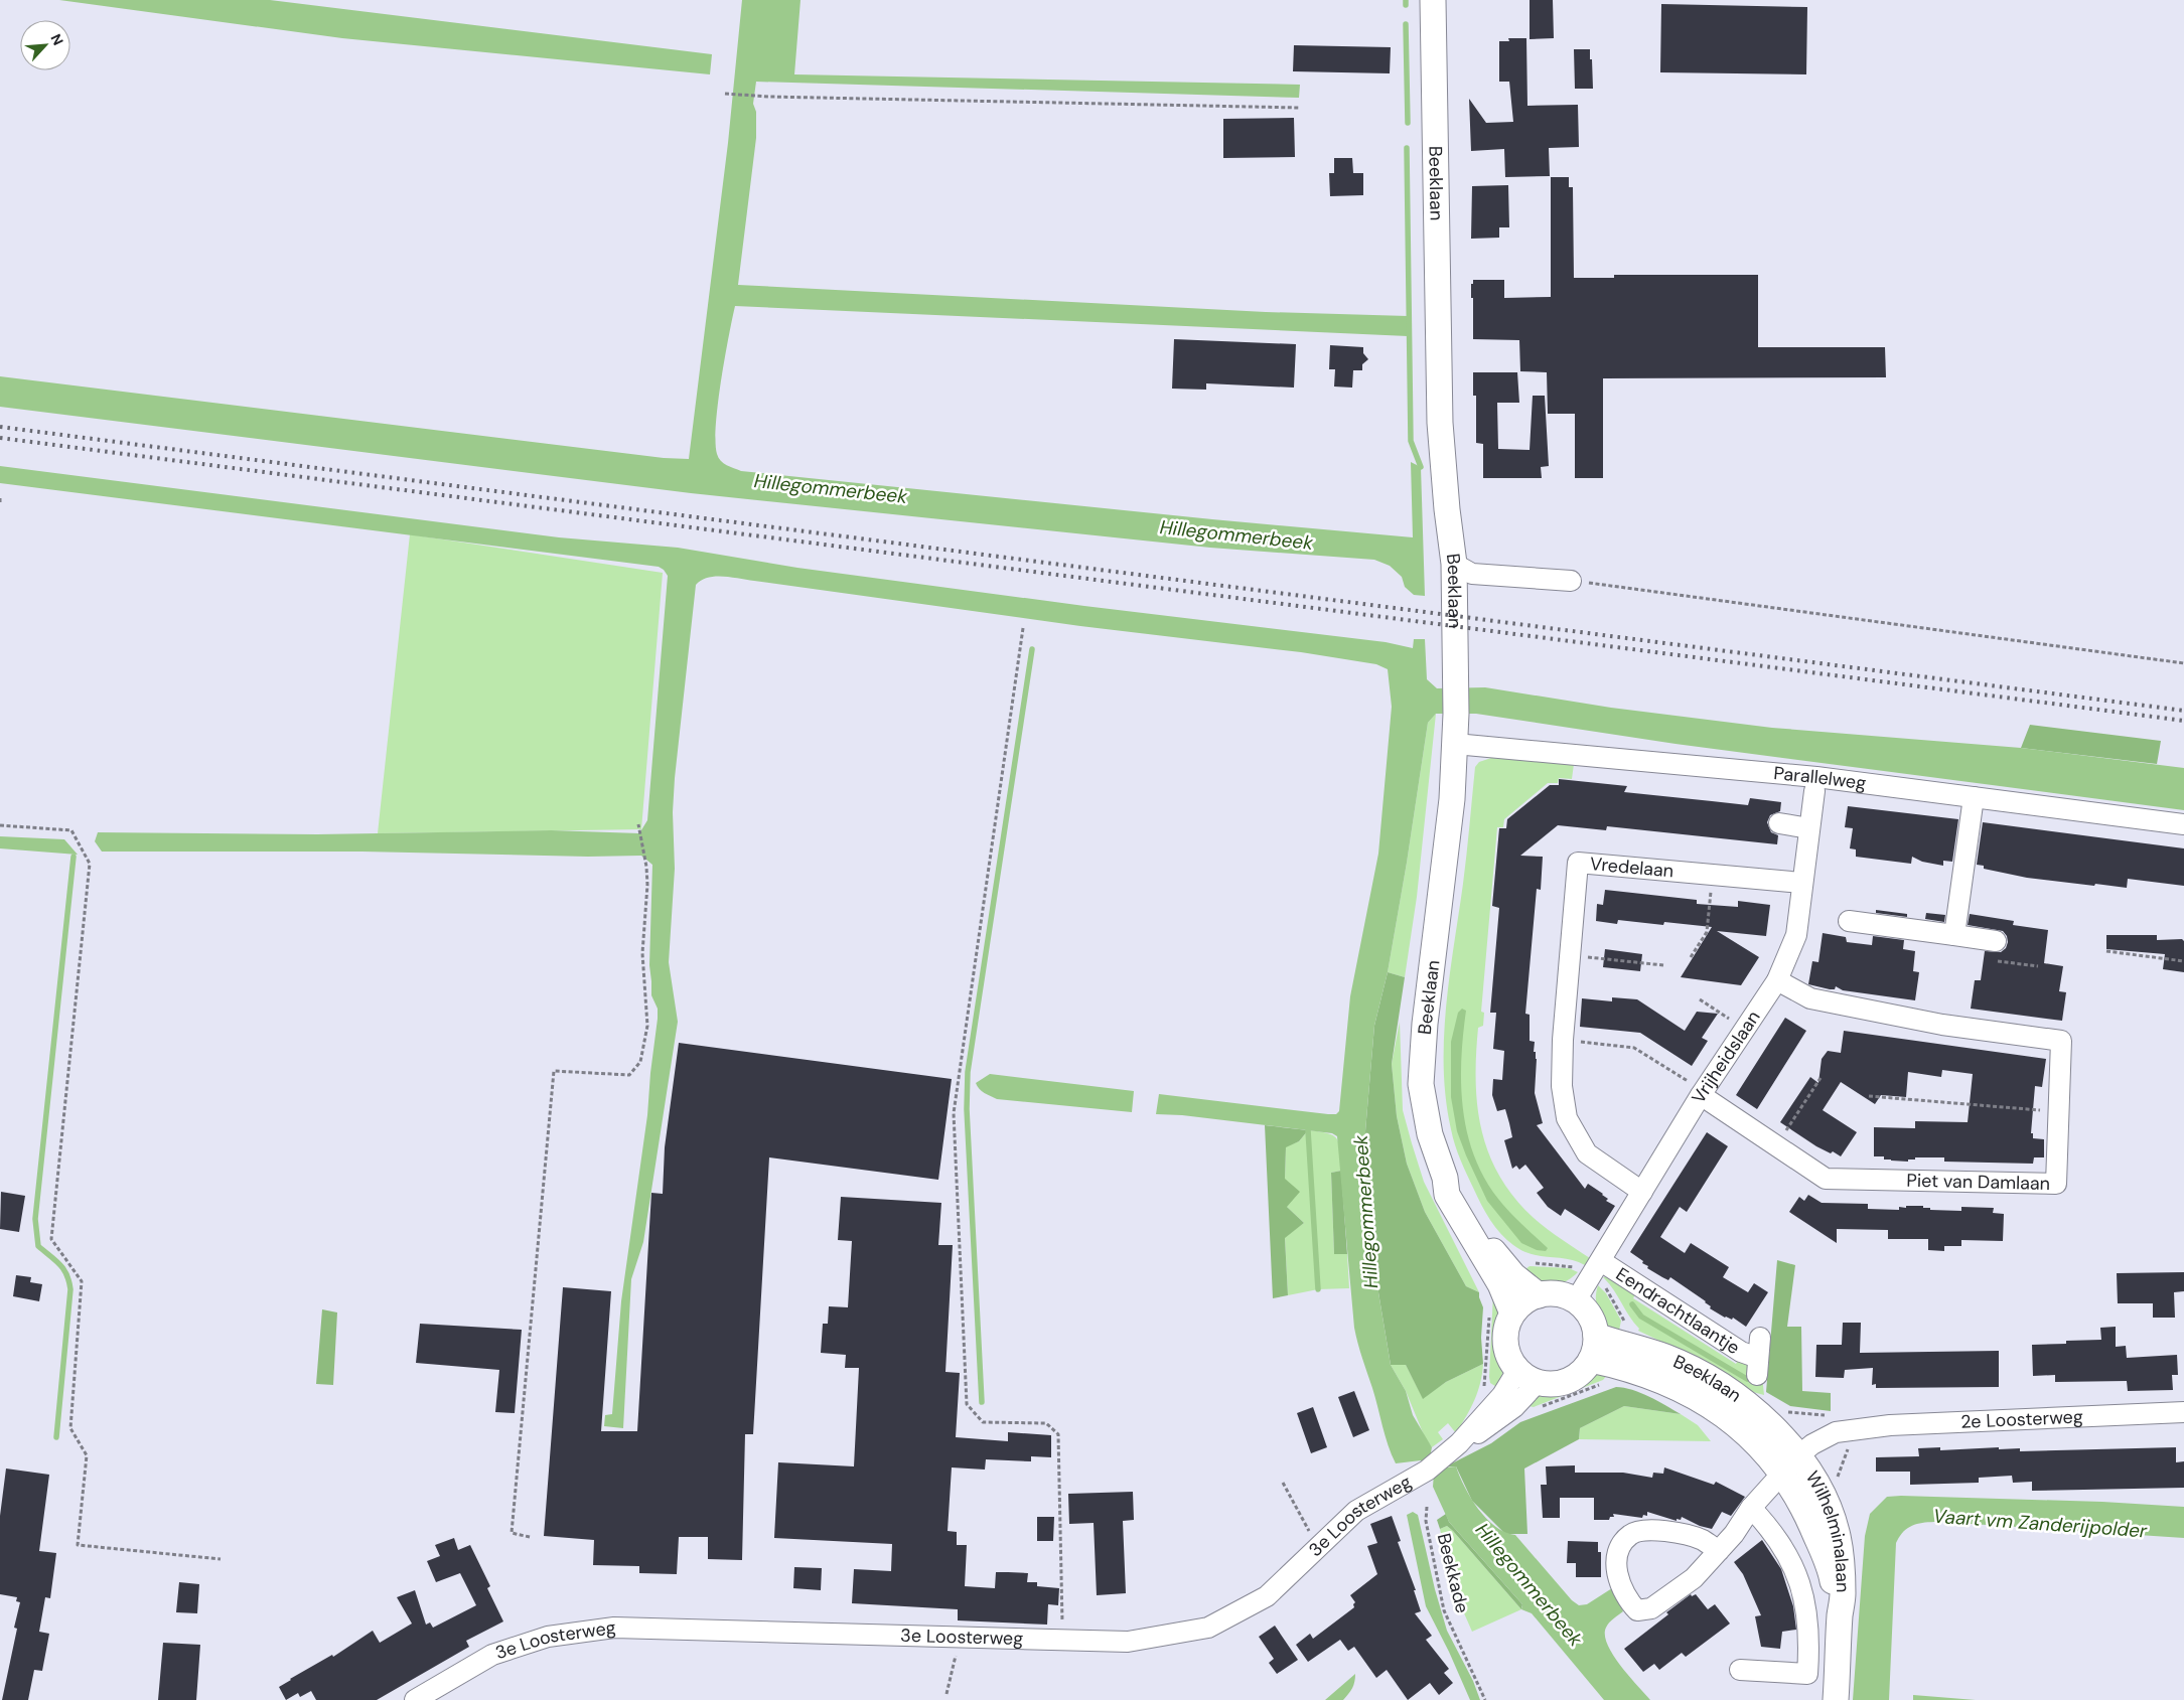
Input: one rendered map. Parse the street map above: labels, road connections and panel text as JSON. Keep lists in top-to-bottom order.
{
  "streets": {
    "main road": ["Beeklaan", "Wilhelminalaan"],
    "street": [
      "Parallelweg",
      "Vredelaan",
      "Vrijheidslaan",
      "Piet van Damlaan",
      "Eendrachtlaantje",
      "2e Loosterweg",
      "3e Loosterweg"
    ],
    "path": ["Beekkade"]
  },
  "crossings": [
    ["Beeklaan", "Parallelweg"],
    ["Beeklaan", "Vrijheidslaan"],
    ["Beeklaan", "2e Loosterweg"],
    ["Beeklaan", "3e Loosterweg"],
    ["Beeklaan", "Wilhelminalaan"],
    ["Vredelaan", "Vrijheidslaan"],
    ["Vrijheidslaan", "Piet van Damlaan"],
    ["Vrijheidslaan", "Eendrachtlaantje"],
    ["Vrijheidslaan", "3e Loosterweg"],
    ["2e Loosterweg", "Wilhelminalaan"]
  ],
  "water": ["Hillegommerbeek", "Vaart vm Zanderijpolder"],
  "north": "top right"
}
